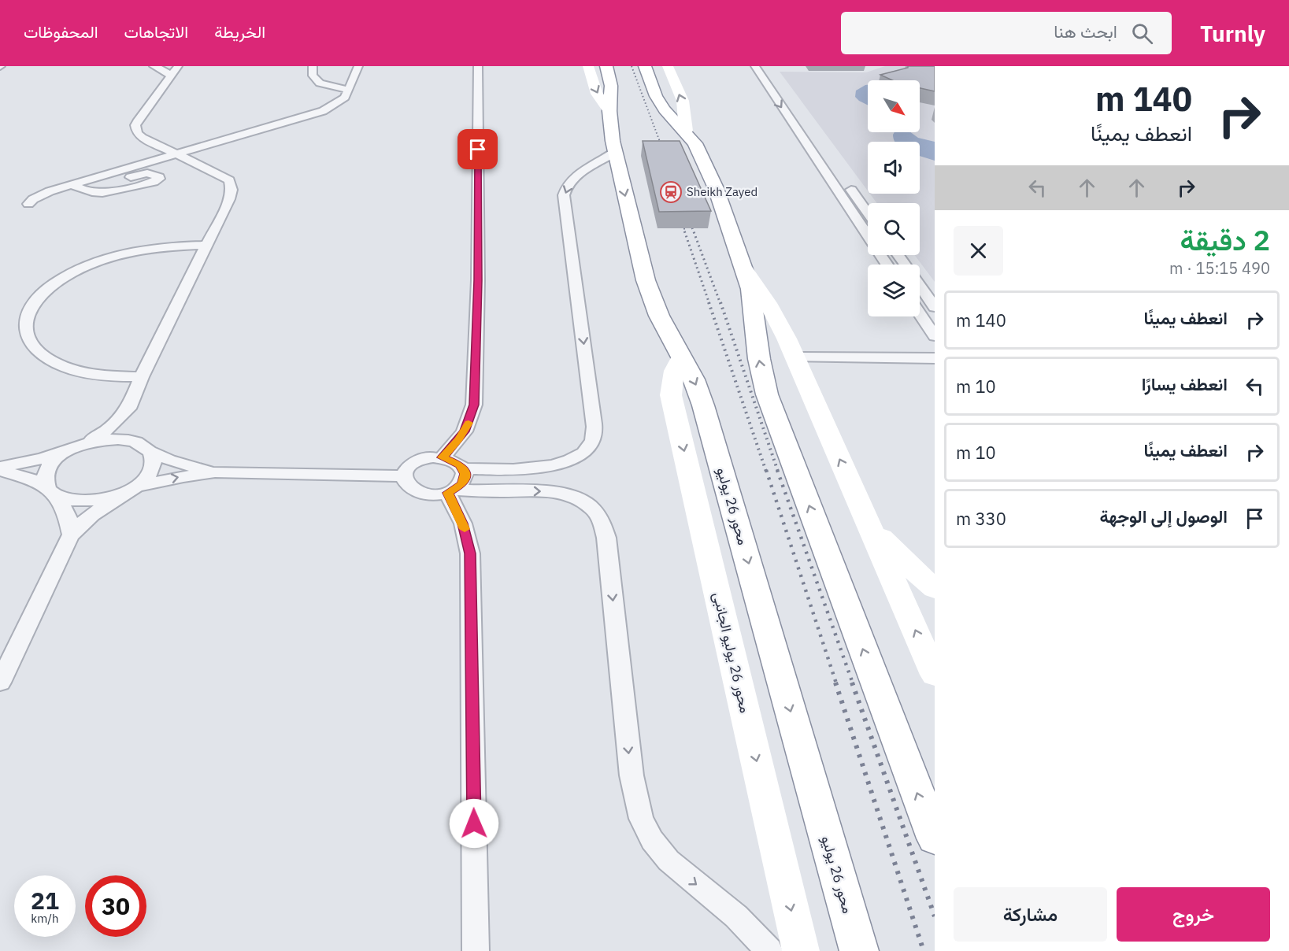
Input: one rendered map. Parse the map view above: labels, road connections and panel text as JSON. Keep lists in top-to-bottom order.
{
  "streets": {
    "highway": ["محور 26 يوليو"],
    "main road": ["محور 26 يوليو الجانبى"]
  },
  "crossings": [
    ["محور 26 يوليو", "محور 26 يوليو الجانبى"]
  ],
  "places": {
    "station": ["Sheikh Zayed"]
  },
  "north": "bottom right",
  "page": {
    "header": "Turnly",
    "search": "ابحث هنا",
    "nav": ["الخريطة", "الاتجاهات", "المحفوظات"],
    "turn": ["140 m", "انعطف يمينًا"],
    "heading": ["2 دقيقة", "490 m · 15:15"],
    "list": [
      {
        "name": "انعطف يمينًا",
        "value": "140 m"
      },
      {
        "name": "انعطف يسارًا",
        "value": "10 m"
      },
      {
        "name": "انعطف يمينًا",
        "value": "10 m"
      },
      {
        "name": "الوصول إلى الوجهة",
        "value": "330 m"
      }
    ],
    "speed": "21 km/h",
    "limit": "30",
    "buttons": ["خروج", "مشاركة"]
  }
}
